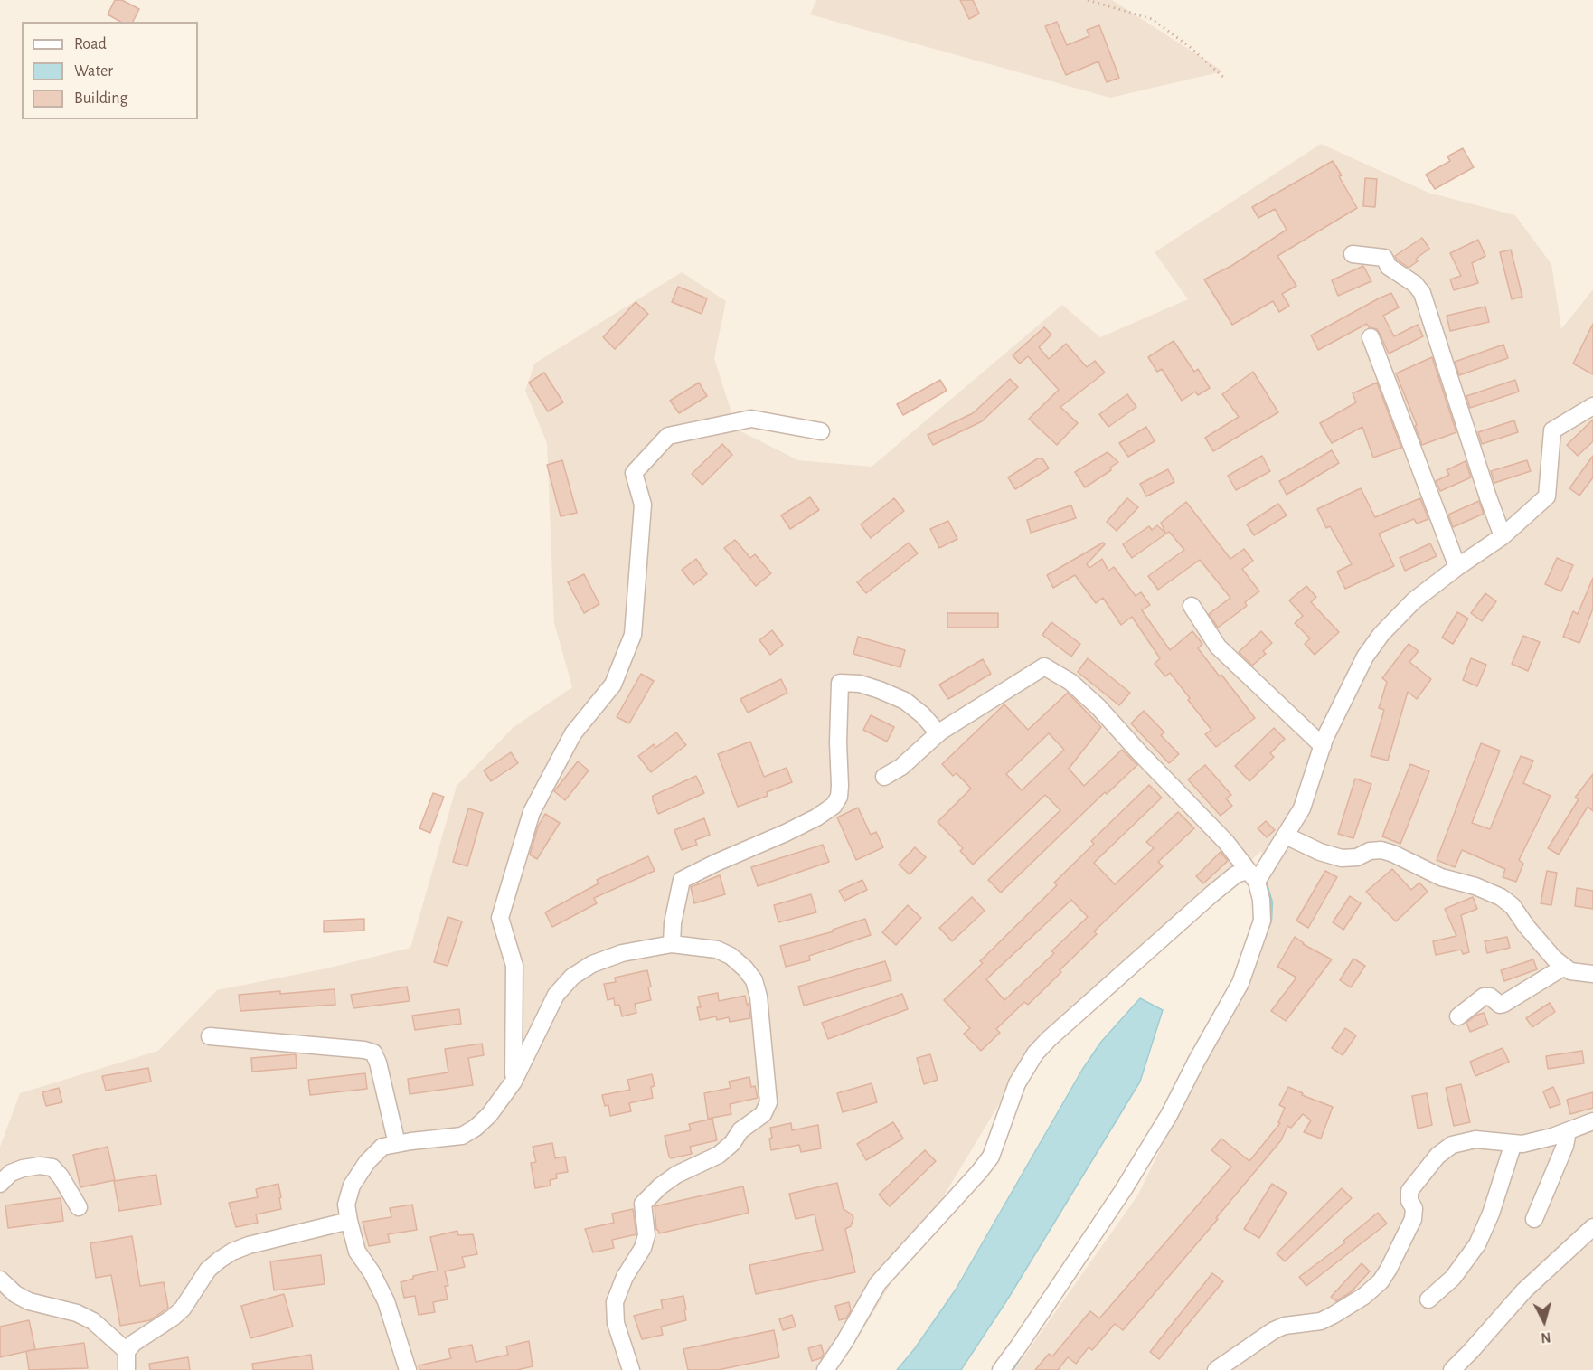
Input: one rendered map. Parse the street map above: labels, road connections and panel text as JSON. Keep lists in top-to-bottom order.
{
  "legend": ["Road", "Water", "Building"],
  "north": "bottom"
}
